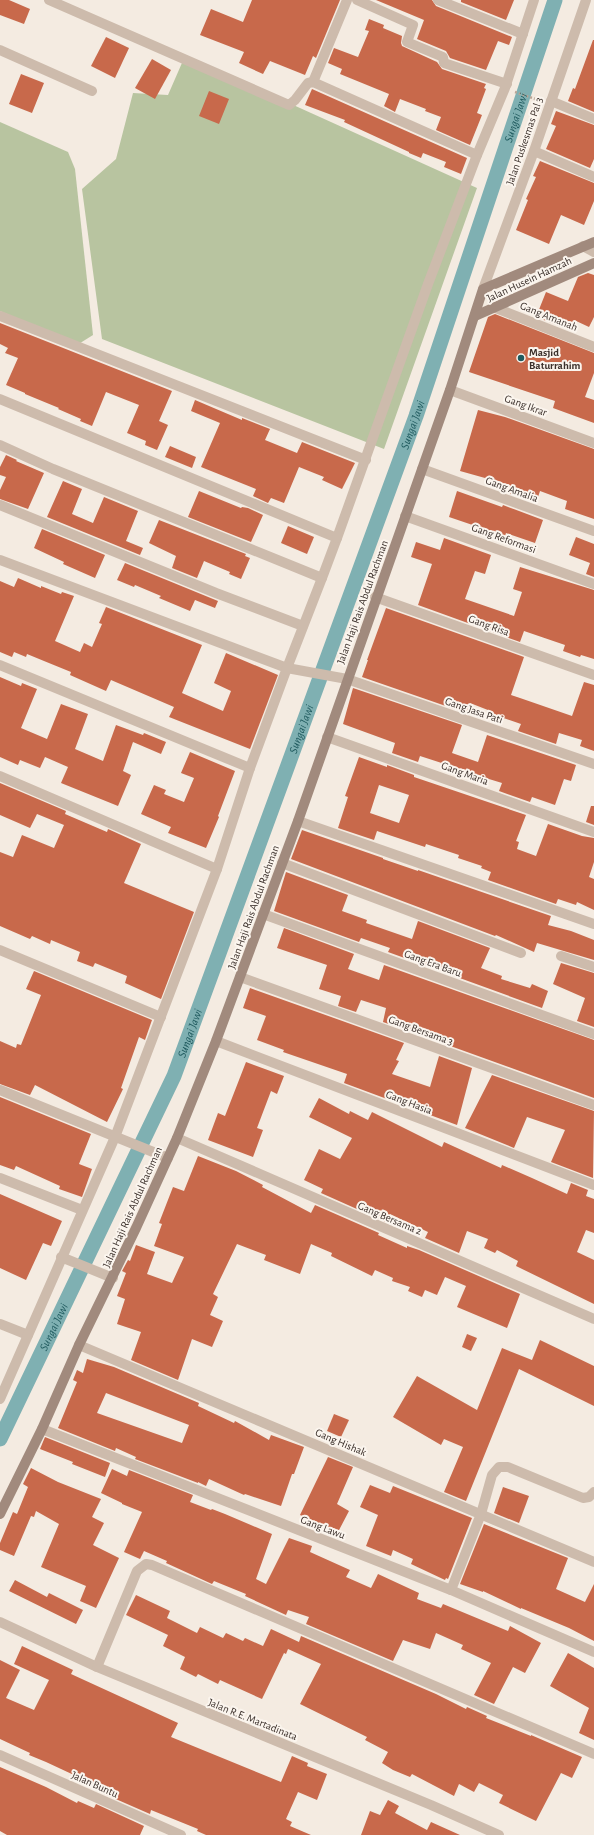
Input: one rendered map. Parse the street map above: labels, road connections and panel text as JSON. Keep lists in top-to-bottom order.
{
  "streets": {
    "street": [
      "Jalan Puskesmas Pal 3",
      "Jalan Husein Hamzah",
      "Gang Amanah",
      "Gang Ikrar",
      "Gang Amalia",
      "Gang Reformasi",
      "Jalan Haji Rais Abdul Rachman",
      "Gang Risa",
      "Gang Jasa Pati",
      "Gang Maria",
      "Gang Era Baru",
      "Gang Bersama 3",
      "Gang Hasia",
      "Gang Bersama 2",
      "Gang Hishak",
      "Gang Lawu",
      "Jalan R.E. Martadinata",
      "Jalan Buntu"
    ]
  },
  "crossings": [
    ["Jalan Puskesmas Pal 3", "Jalan Husein Hamzah"],
    ["Jalan Puskesmas Pal 3", "Jalan Haji Rais Abdul Rachman"],
    ["Jalan Husein Hamzah", "Gang Amanah"],
    ["Jalan Husein Hamzah", "Jalan Haji Rais Abdul Rachman"],
    ["Gang Ikrar", "Jalan Haji Rais Abdul Rachman"],
    ["Gang Amalia", "Jalan Haji Rais Abdul Rachman"],
    ["Gang Reformasi", "Jalan Haji Rais Abdul Rachman"],
    ["Jalan Haji Rais Abdul Rachman", "Gang Risa"],
    ["Jalan Haji Rais Abdul Rachman", "Gang Jasa Pati"],
    ["Jalan Haji Rais Abdul Rachman", "Gang Maria"],
    ["Jalan Haji Rais Abdul Rachman", "Gang Era Baru"],
    ["Jalan Haji Rais Abdul Rachman", "Gang Bersama 3"],
    ["Jalan Haji Rais Abdul Rachman", "Gang Hasia"],
    ["Jalan Haji Rais Abdul Rachman", "Gang Bersama 2"],
    ["Jalan Haji Rais Abdul Rachman", "Gang Hishak"],
    ["Jalan Haji Rais Abdul Rachman", "Gang Lawu"]
  ],
  "water": ["Sungai Jawi"],
  "places": ["Masjid Baturrahim"]
}
